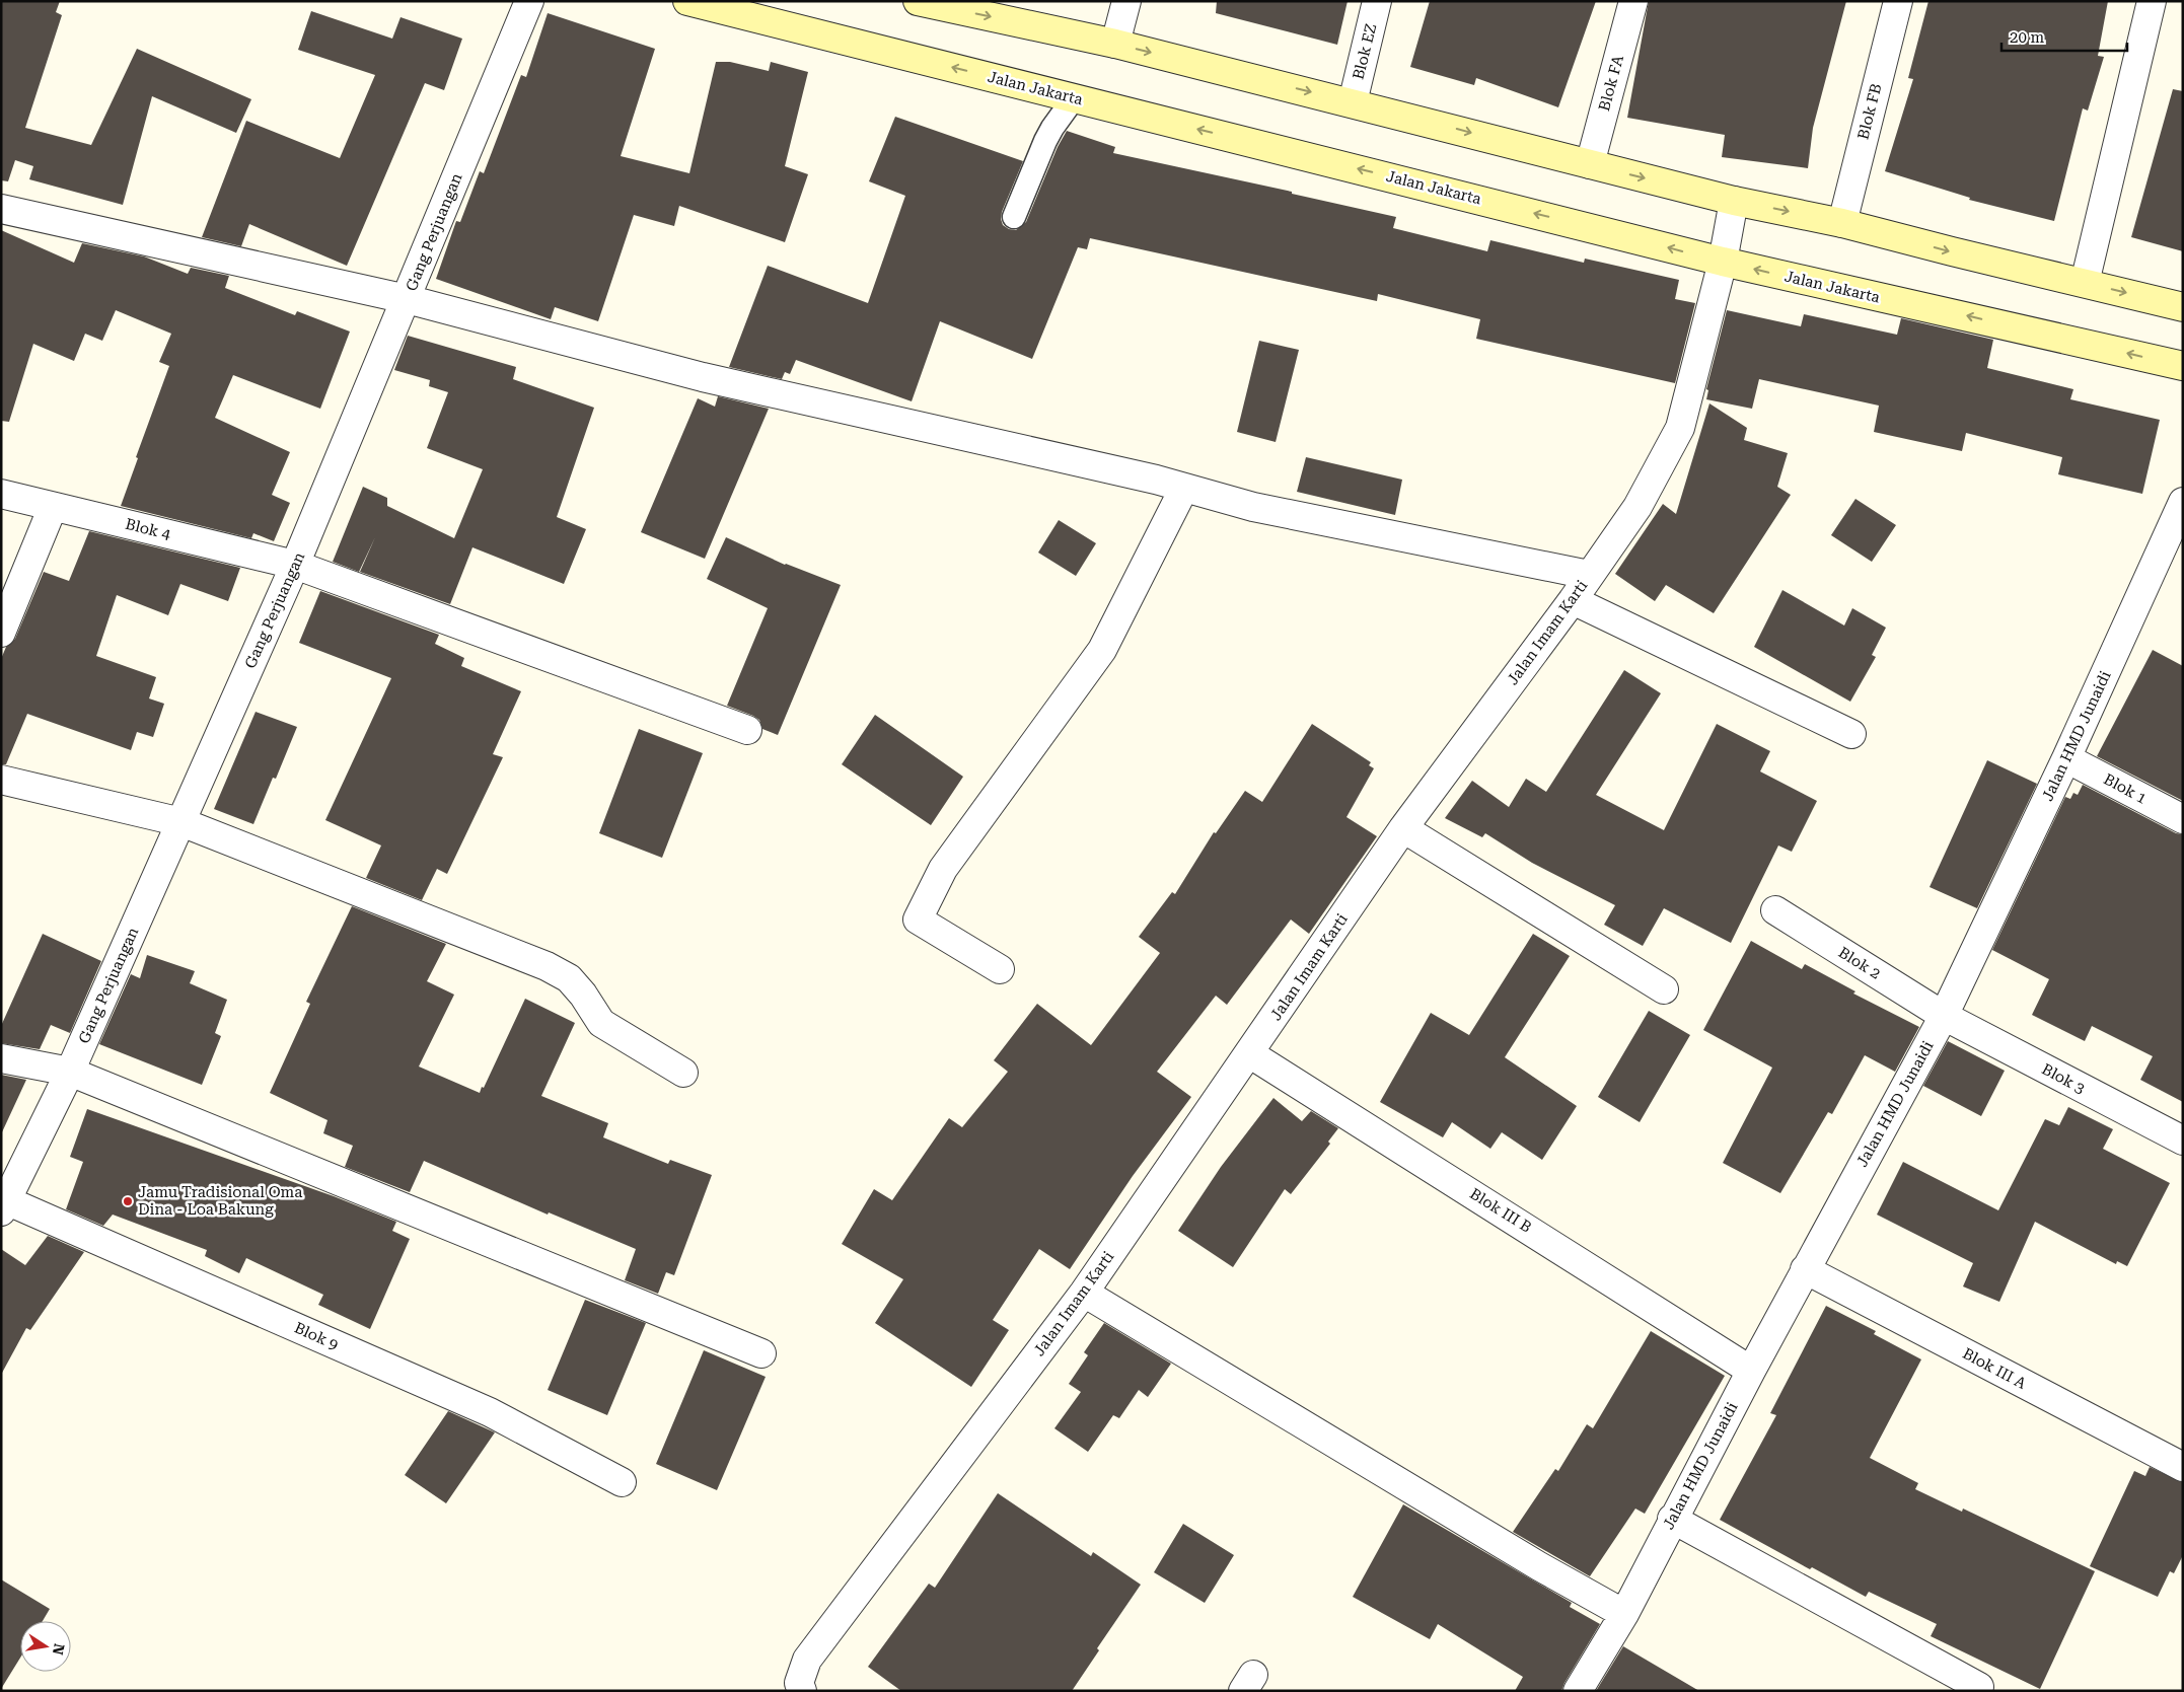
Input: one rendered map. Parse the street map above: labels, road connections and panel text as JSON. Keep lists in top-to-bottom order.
{
  "streets": {
    "main road": ["Jalan Jakarta"],
    "street": [
      "Blok EZ",
      "Blok FA",
      "Blok FB",
      "Gang Perjuangan",
      "Blok 4",
      "Jalan Imam Karti",
      "Jalan HMD Junaidi",
      "Blok 1",
      "Blok 2",
      "Blok 3",
      "Blok III B",
      "Blok 9",
      "Blok III A"
    ]
  },
  "crossings": [
    ["Jalan Jakarta", "Jalan Imam Karti"],
    ["Gang Perjuangan", "Blok 4"],
    ["Gang Perjuangan", "Blok 9"],
    ["Jalan Imam Karti", "Blok III B"],
    ["Jalan HMD Junaidi", "Blok 1"],
    ["Jalan HMD Junaidi", "Blok 2"],
    ["Jalan HMD Junaidi", "Blok 3"],
    ["Jalan HMD Junaidi", "Blok III B"],
    ["Jalan HMD Junaidi", "Blok III A"],
    ["Blok 2", "Blok 3"]
  ],
  "places": ["Jamu Tradisional Oma Dina - Loa Bakung"],
  "scale_bar": "20 m",
  "north": "right"
}
